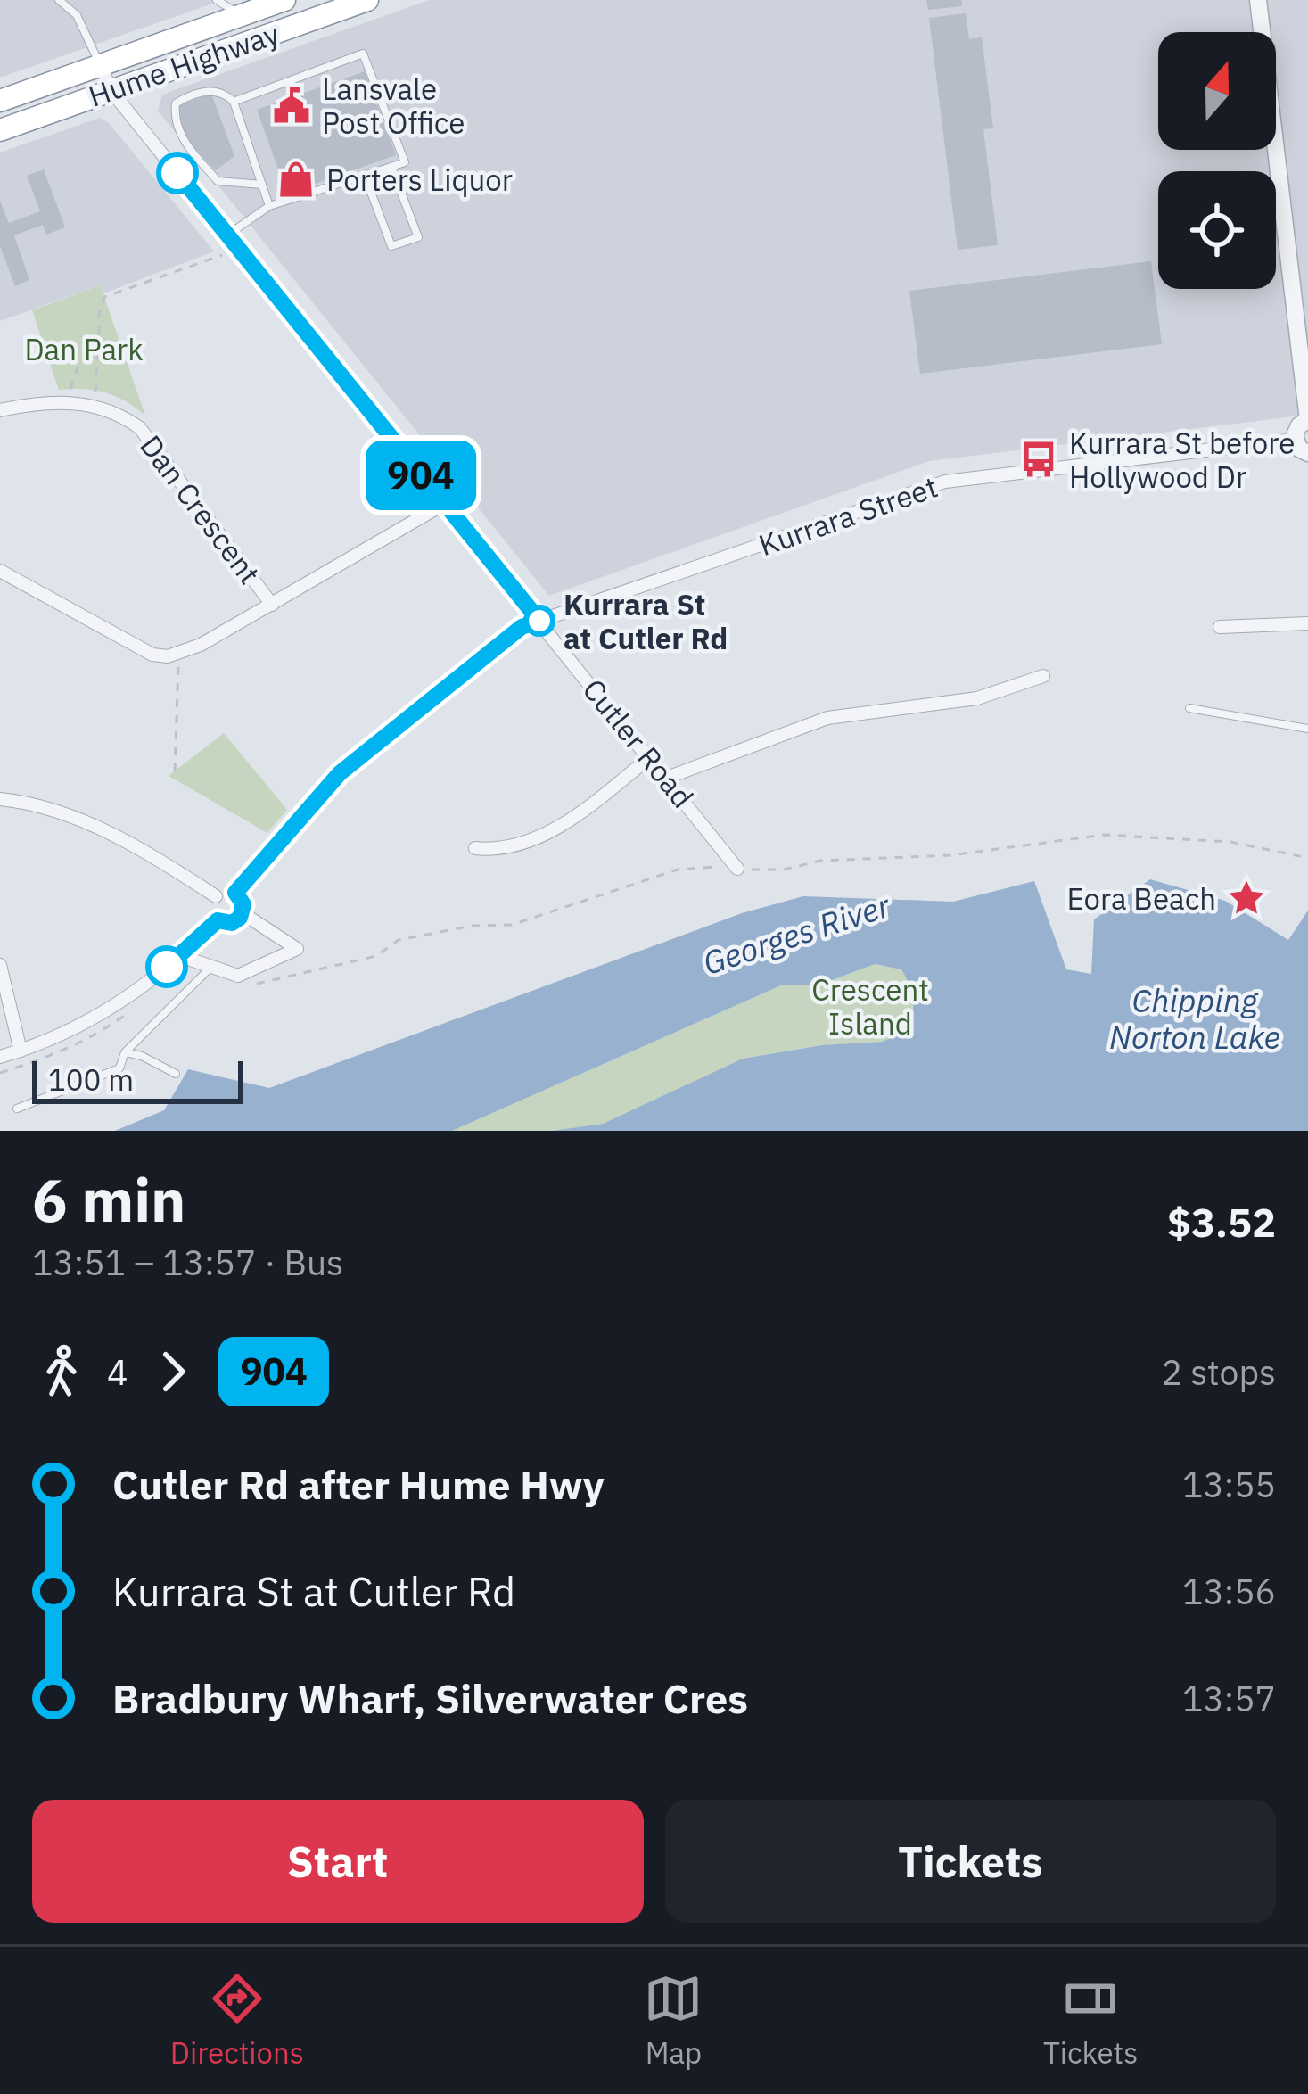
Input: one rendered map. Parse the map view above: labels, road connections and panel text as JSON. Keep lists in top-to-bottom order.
{
  "streets": {
    "highway": ["Hume Highway"],
    "street": ["Dan Crescent", "Kurrara Street", "Cutler Road"]
  },
  "crossings": [
    ["Hume Highway", "Cutler Road"],
    ["Dan Crescent", "Cutler Road"],
    ["Kurrara Street", "Cutler Road"]
  ],
  "water": ["Georges River", "Chipping Norton Lake"],
  "parks": ["Dan Park", "Crescent Island"],
  "places": {
    "public building": ["Lansvale Post Office"],
    "shop": ["Porters Liquor"],
    "bus stop": ["Kurrara St before Hollywood Dr"],
    "other": ["Kurrara St at Cutler Rd"],
    "place": ["Eora Beach"]
  },
  "lines": ["bus line 904"],
  "scale_bar": "100 m",
  "north": "top",
  "page": {
    "on_map": "904",
    "scale": "100 m",
    "heading": ["6 min", "13:51 – 13:57 · Bus", "$3.52"],
    "legs": ["4", "904", "2 stops"],
    "list": [
      {
        "name": "Cutler Rd after Hume Hwy",
        "value": "13:55"
      },
      {
        "name": "Kurrara St at Cutler Rd",
        "value": "13:56"
      },
      {
        "name": "Bradbury Wharf, Silverwater Cres",
        "value": "13:57"
      }
    ],
    "buttons": ["Start", "Tickets"],
    "tabs": ["Directions", "Map", "Tickets"]
  }
}
